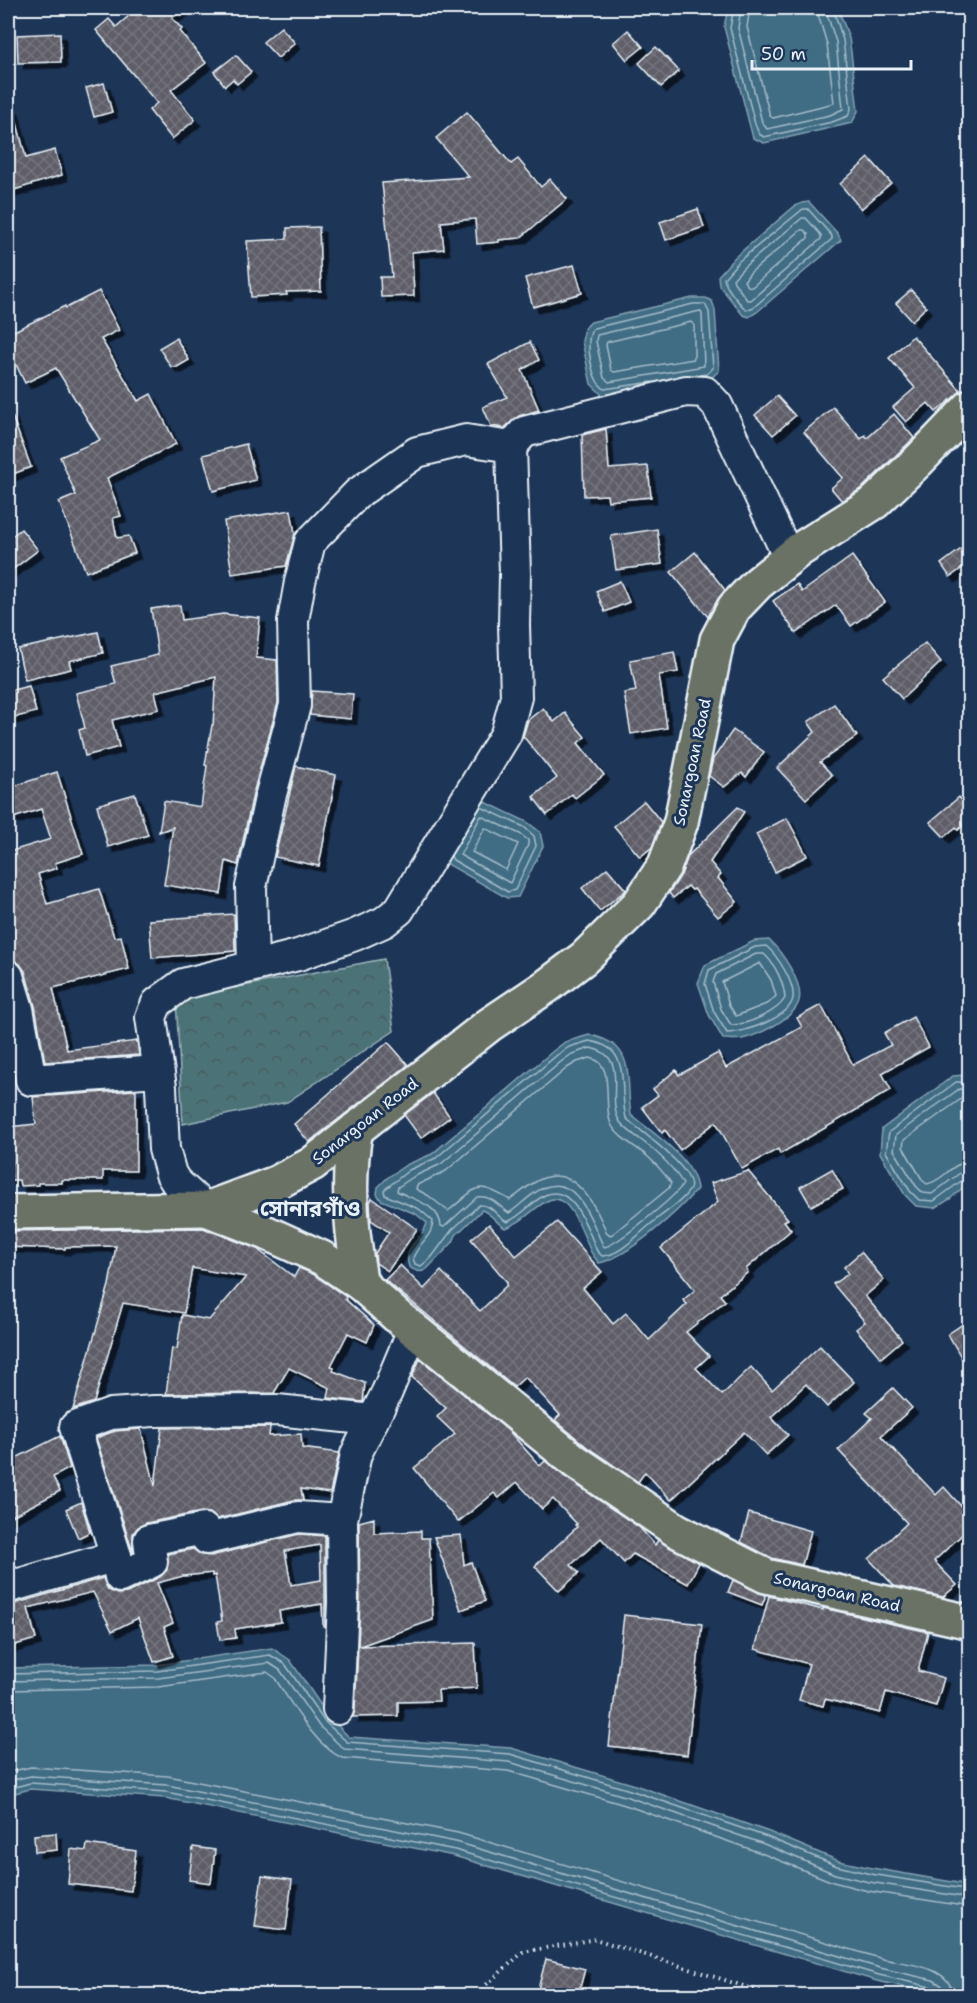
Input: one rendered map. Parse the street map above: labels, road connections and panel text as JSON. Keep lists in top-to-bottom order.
{
  "streets": {
    "main road": ["Sonargoan Road"]
  },
  "districts": ["সোনারগাঁও"],
  "scale_bar": "50 m"
}
